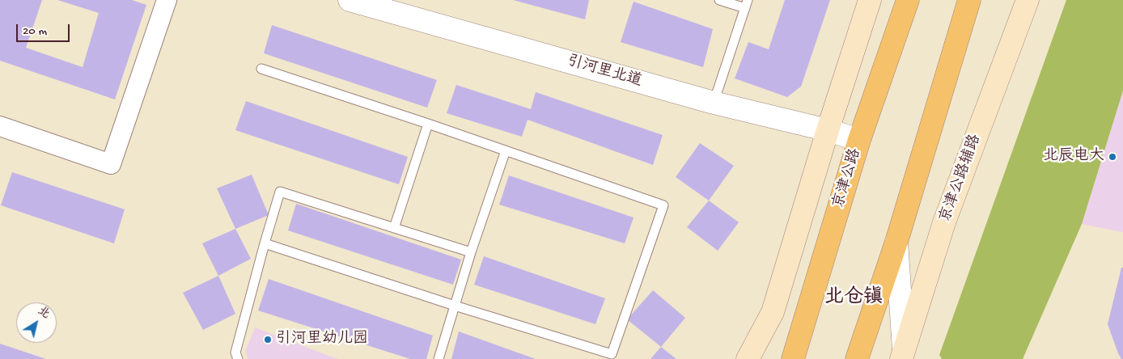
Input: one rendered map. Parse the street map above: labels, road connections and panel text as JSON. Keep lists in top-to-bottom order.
{
  "streets": {
    "highway": ["京津公路"],
    "main road": ["京津公路辅路"],
    "street": ["引河里北道"]
  },
  "crossings": [
    ["引河里北道", "京津公路"]
  ],
  "districts": ["北仓镇"],
  "places": ["北辰电大", "引河里幼儿园"],
  "scale_bar": "20 m",
  "north": "top right"
}
